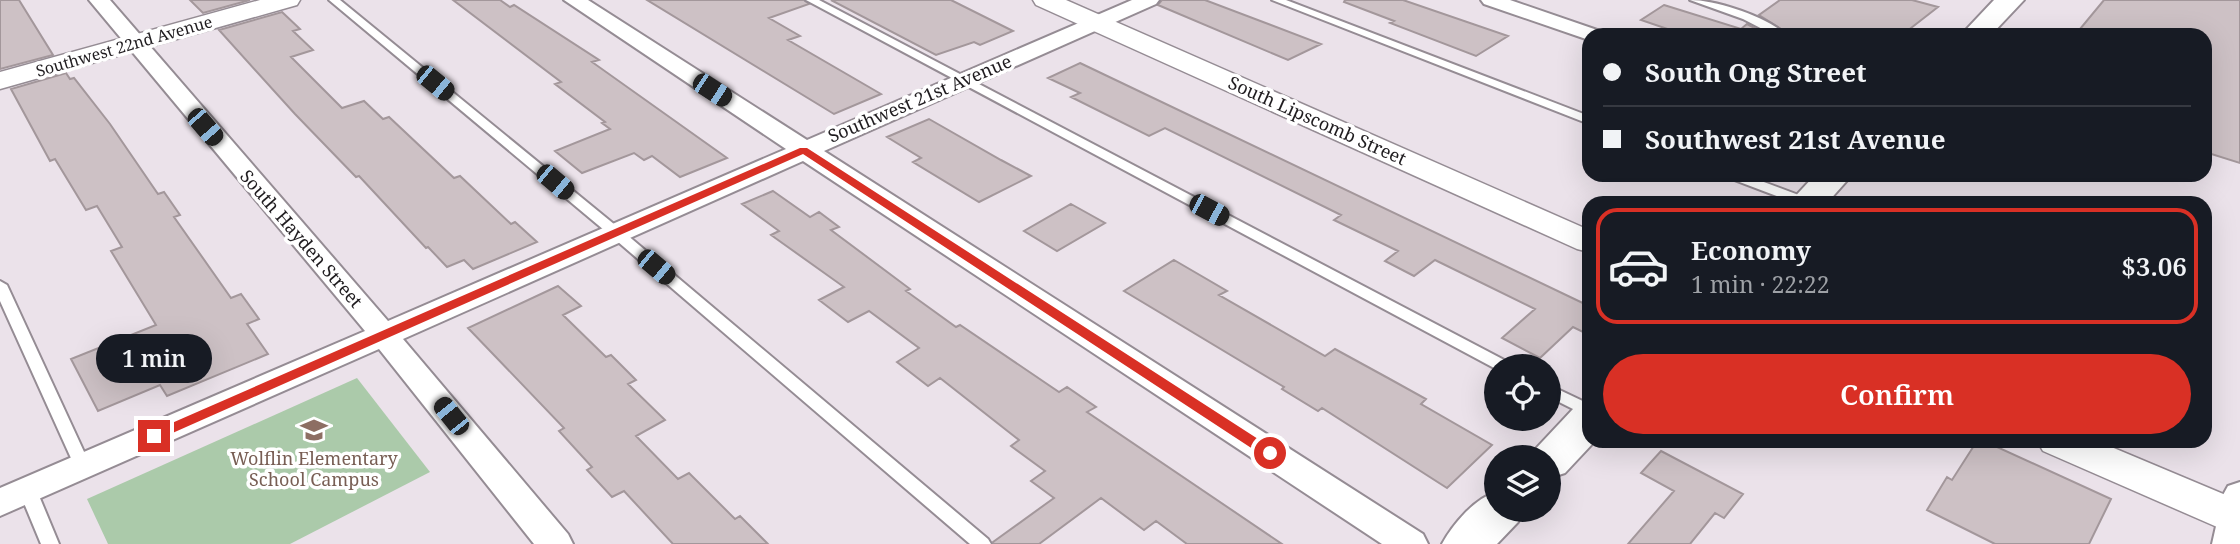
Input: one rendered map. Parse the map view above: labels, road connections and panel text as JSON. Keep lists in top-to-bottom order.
{
  "streets": {
    "street": [
      "Southwest 22nd Avenue",
      "Southwest 21st Avenue",
      "South Lipscomb Street",
      "South Hayden Street"
    ]
  },
  "crossings": [
    ["Southwest 22nd Avenue", "South Hayden Street"],
    ["Southwest 21st Avenue", "South Lipscomb Street"],
    ["Southwest 21st Avenue", "South Hayden Street"]
  ],
  "places": {
    "school or university": ["Wolflin Elementary School Campus"]
  },
  "page": {
    "banner": ["South Ong Street", "Southwest 21st Avenue"],
    "list": [
      {
        "name": "Economy",
        "note": "1 min · 22:22",
        "value": "$3.06"
      }
    ],
    "bubble": "1 min",
    "buttons": "Confirm"
  }
}
